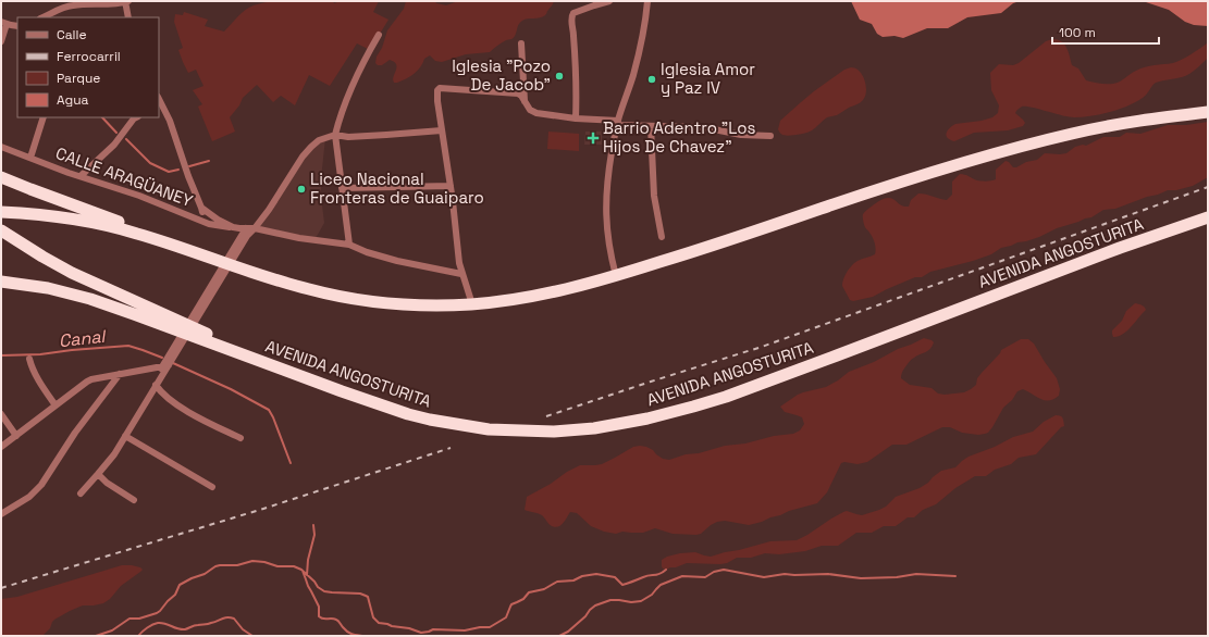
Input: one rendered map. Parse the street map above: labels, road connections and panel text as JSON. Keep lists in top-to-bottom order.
{
  "streets": {
    "highway": ["AVENIDA ANGOSTURITA"],
    "street": ["CALLE ARAGÜANEY"]
  },
  "water": ["Canal"],
  "places": {
    "other": ["Iglesia \"Pozo De Jacob\"", "Iglesia Amor y Paz IV", "Liceo Nacional Fronteras de Guaiparo"],
    "health": ["Barrio Adentro \"Los Hijos De Chavez\""]
  },
  "legend": [
    "Calle",
    "Ferrocarril",
    "Parque",
    "Agua"
  ],
  "scale_bar": "100 m"
}
